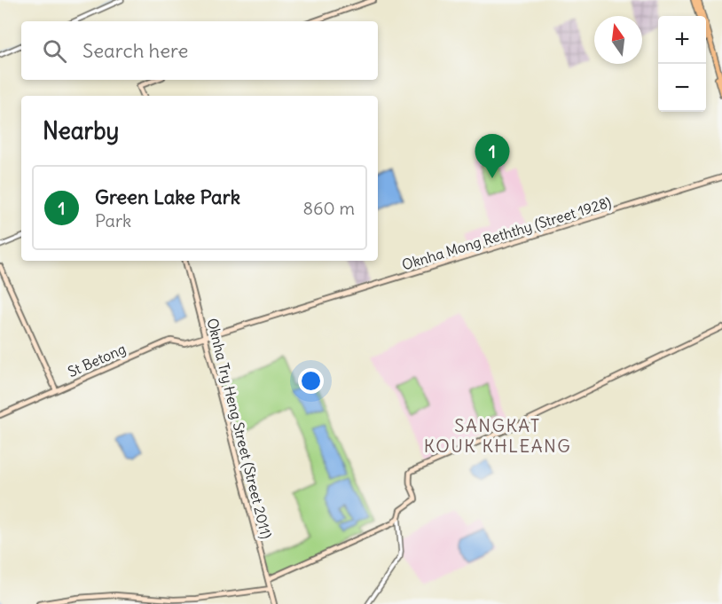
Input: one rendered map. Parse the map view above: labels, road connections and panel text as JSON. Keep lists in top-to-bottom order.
{
  "streets": {
    "main road": ["Oknha Mong Reththy (Street 1928)", "St Betong", "Oknha Try Heng Street (Street 2011)"]
  },
  "crossings": [
    ["Oknha Mong Reththy (Street 1928)", "St Betong"],
    ["Oknha Mong Reththy (Street 1928)", "Oknha Try Heng Street (Street 2011)"],
    ["St Betong", "Oknha Try Heng Street (Street 2011)"]
  ],
  "districts": ["SANGKAT KOUK KHLEANG"],
  "north": "top",
  "page": {
    "map_buttons": ["+", "−"],
    "search": "Search here",
    "heading": "Nearby",
    "pins": "1",
    "list": [
      {
        "mark": "1",
        "name": "Green Lake Park",
        "note": "Park",
        "value": "860 m"
      }
    ]
  }
}
